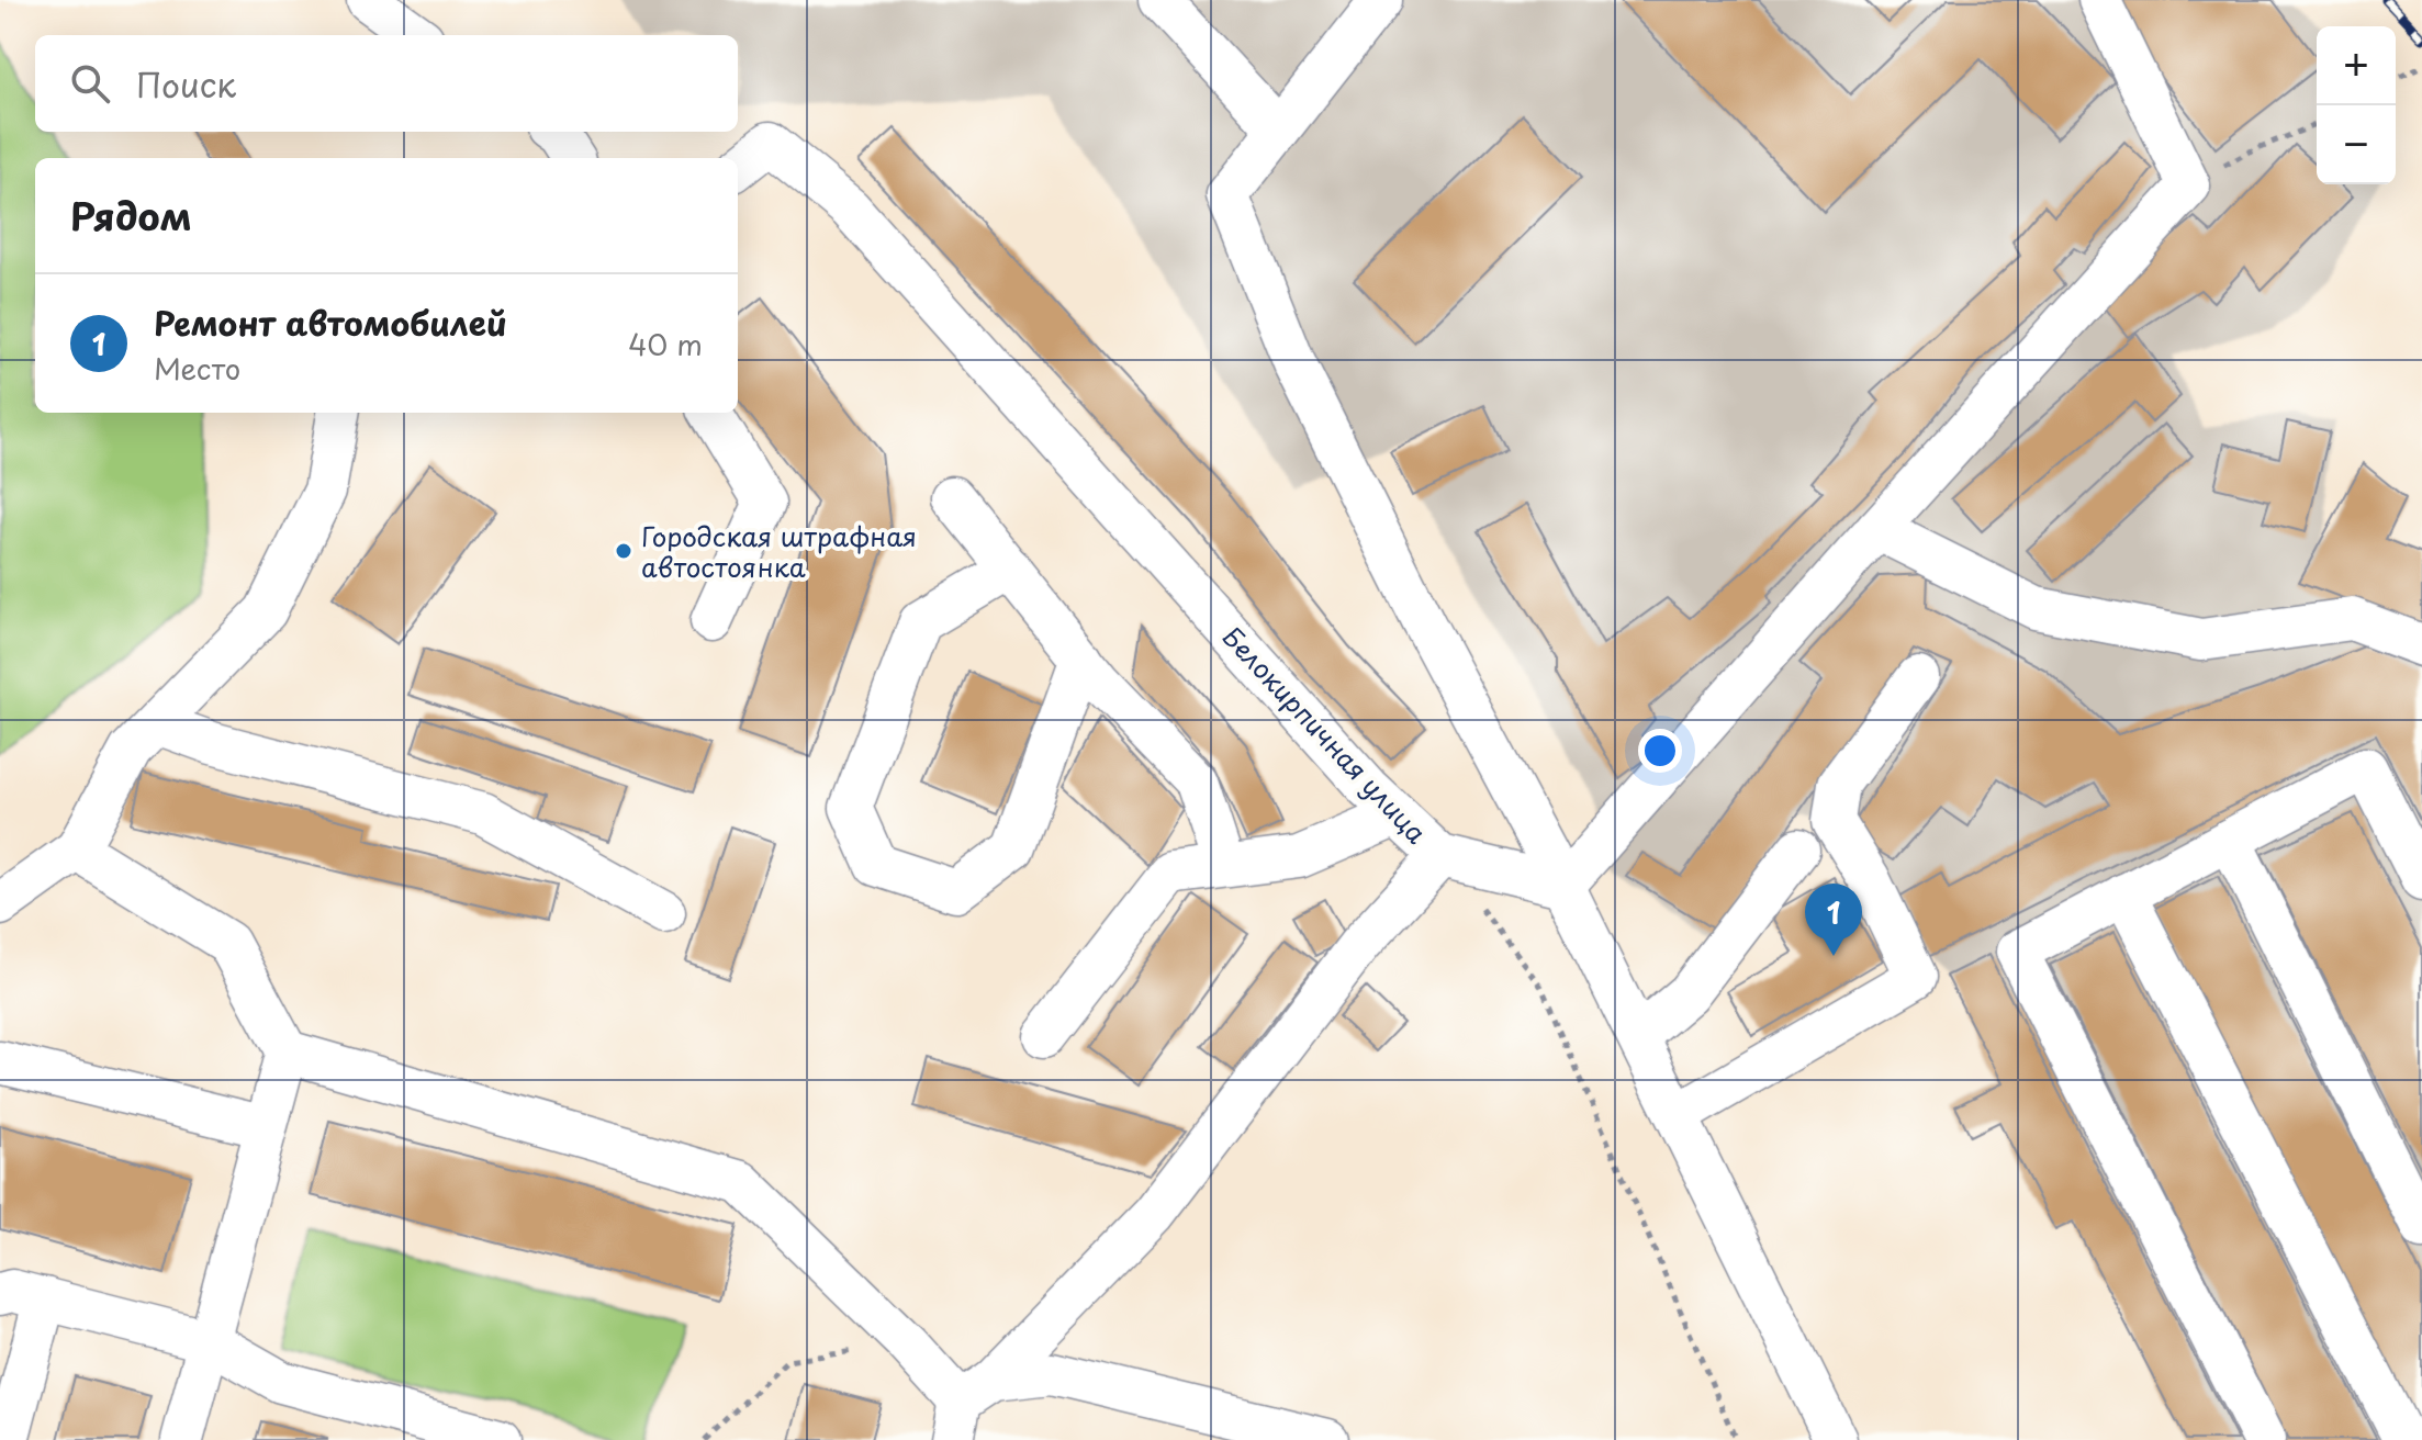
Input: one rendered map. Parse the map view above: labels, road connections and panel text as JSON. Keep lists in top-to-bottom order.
{
  "streets": {
    "street": ["Белокирпичная улица"]
  },
  "places": ["Городская штрафная автостоянка"],
  "page": {
    "map_buttons": ["+", "−"],
    "search": "Поиск",
    "heading": "Рядом",
    "list": [
      {
        "mark": "1",
        "name": "Ремонт автомобилей",
        "note": "Место",
        "value": "40 m"
      }
    ],
    "pins": "1"
  }
}
